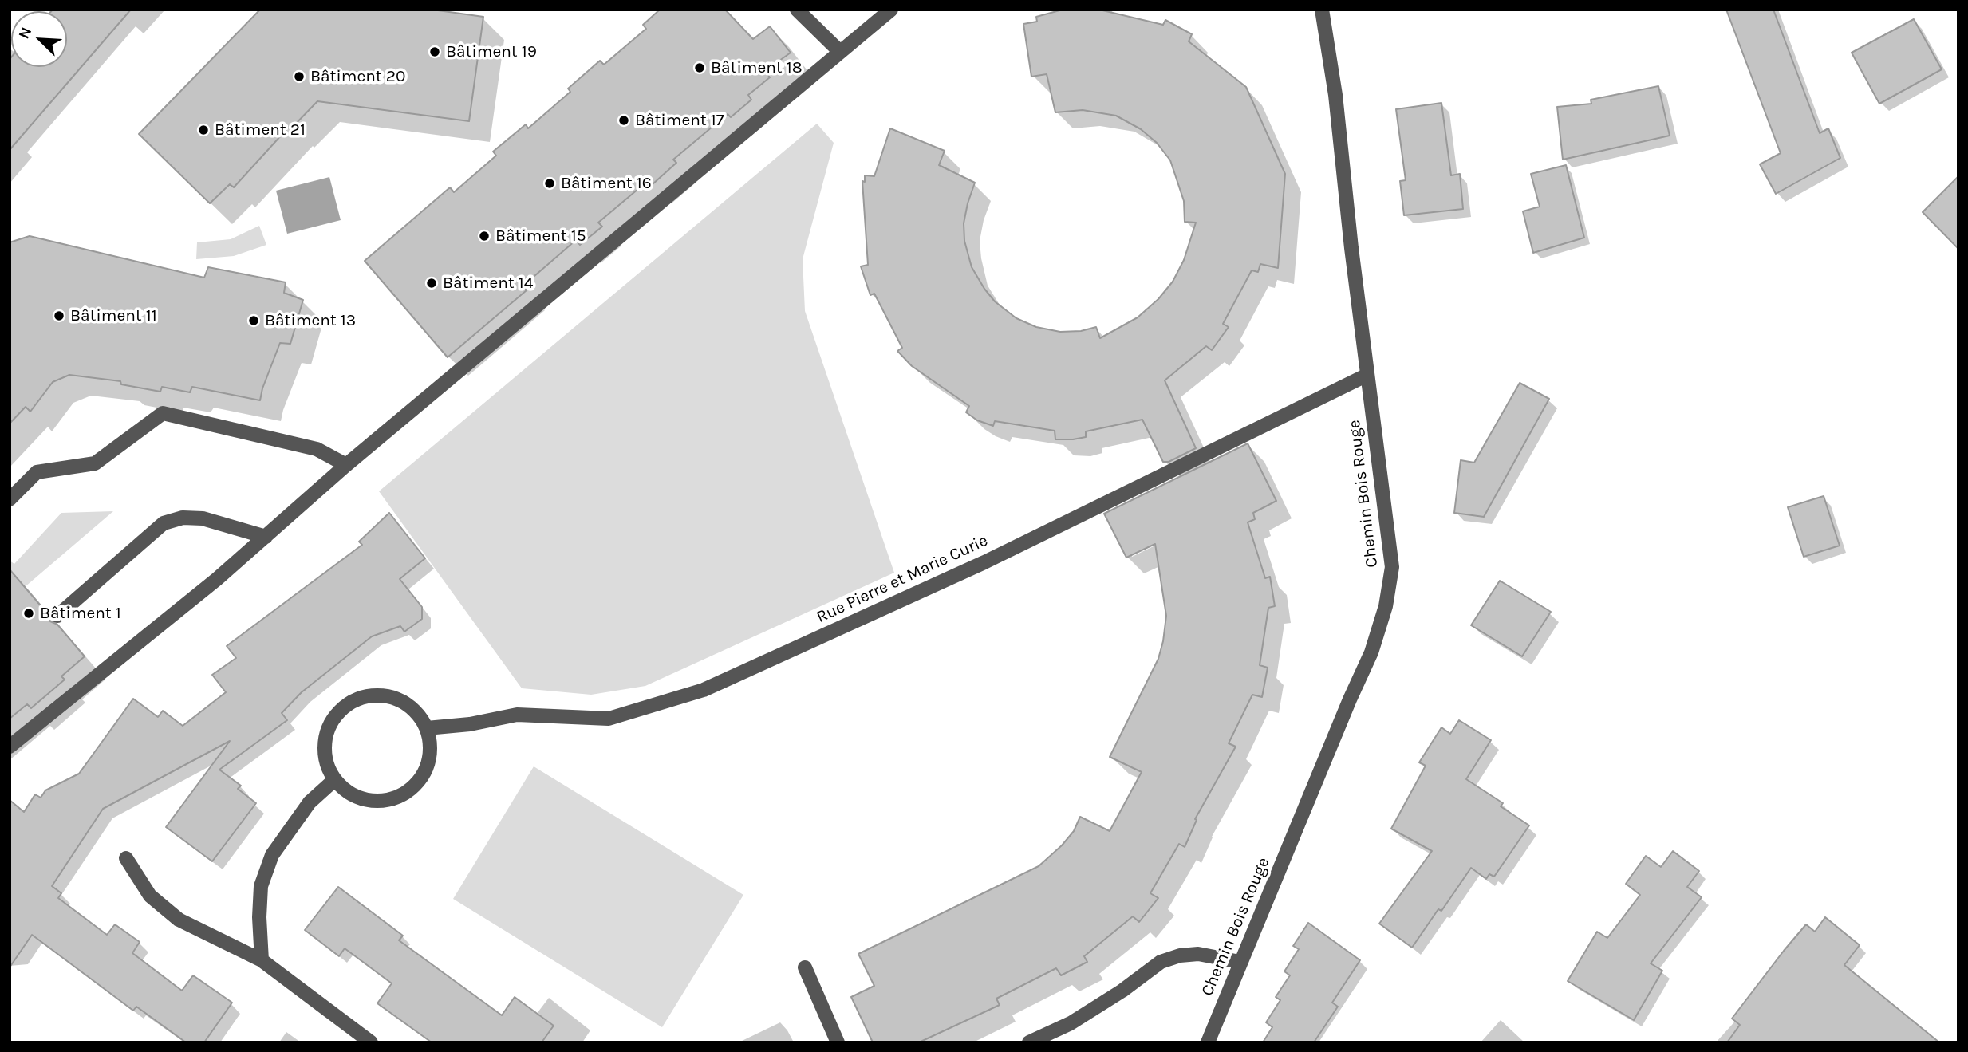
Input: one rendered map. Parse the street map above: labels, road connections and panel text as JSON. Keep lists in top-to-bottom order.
{
  "streets": {
    "street": ["Chemin Bois Rouge", "Rue Pierre et Marie Curie"]
  },
  "crossings": [
    ["Chemin Bois Rouge", "Rue Pierre et Marie Curie"]
  ],
  "places": [
    "Bâtiment 19",
    "Bâtiment 18",
    "Bâtiment 20",
    "Bâtiment 17",
    "Bâtiment 21",
    "Bâtiment 16",
    "Bâtiment 15",
    "Bâtiment 14",
    "Bâtiment 11",
    "Bâtiment 13",
    "Bâtiment 1"
  ],
  "north": "top left"
}
